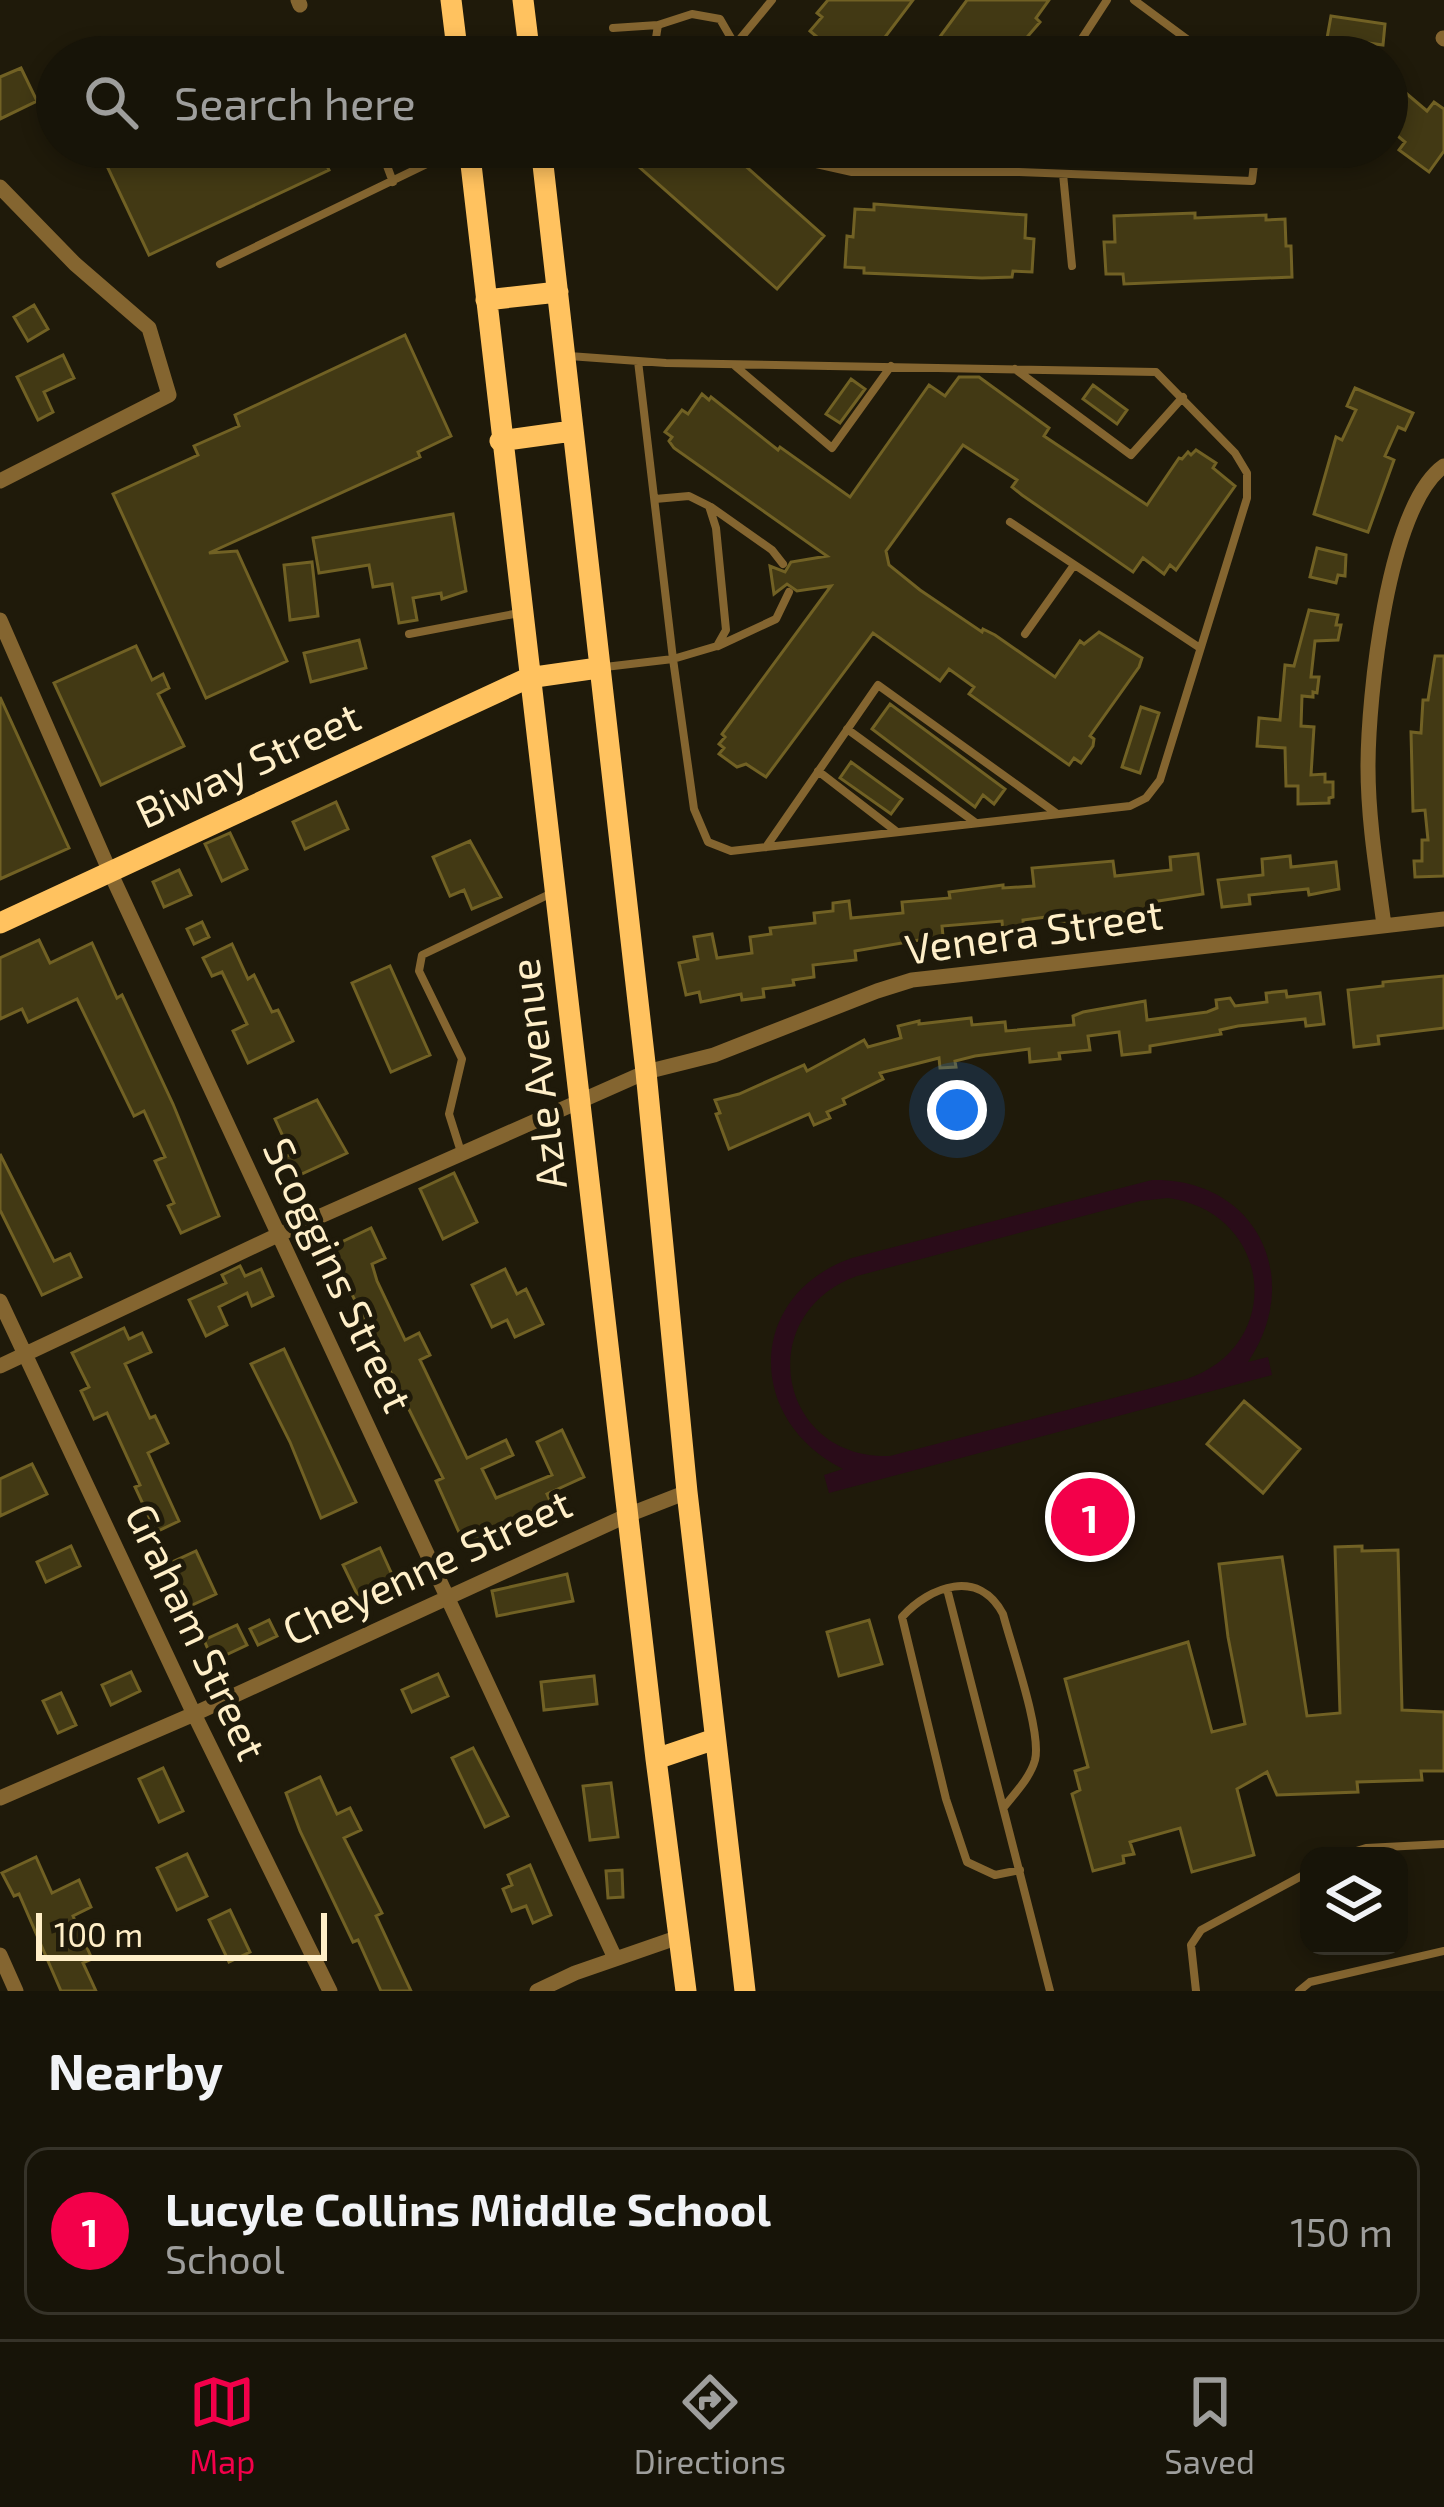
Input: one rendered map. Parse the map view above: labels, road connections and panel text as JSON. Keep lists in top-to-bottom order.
{
  "streets": {
    "main road": ["Biway Street", "Azle Avenue"],
    "street": [
      "Venera Street",
      "Scoggins Street",
      "Cheyenne Street",
      "Graham Street"
    ]
  },
  "crossings": [
    ["Biway Street", "Azle Avenue"],
    ["Biway Street", "Scoggins Street"],
    ["Venera Street", "Azle Avenue"],
    ["Venera Street", "Scoggins Street"],
    ["Venera Street", "Graham Street"],
    ["Azle Avenue", "Cheyenne Street"],
    ["Scoggins Street", "Cheyenne Street"],
    ["Cheyenne Street", "Graham Street"]
  ],
  "scale_bar": "100 m",
  "page": {
    "search": "Search here",
    "pins": "1",
    "scale": "100 m",
    "heading": "Nearby",
    "list": [
      {
        "mark": "1",
        "name": "Lucyle Collins Middle School",
        "note": "School",
        "value": "150 m"
      }
    ],
    "nav": ["Map", "Directions", "Saved"]
  }
}
